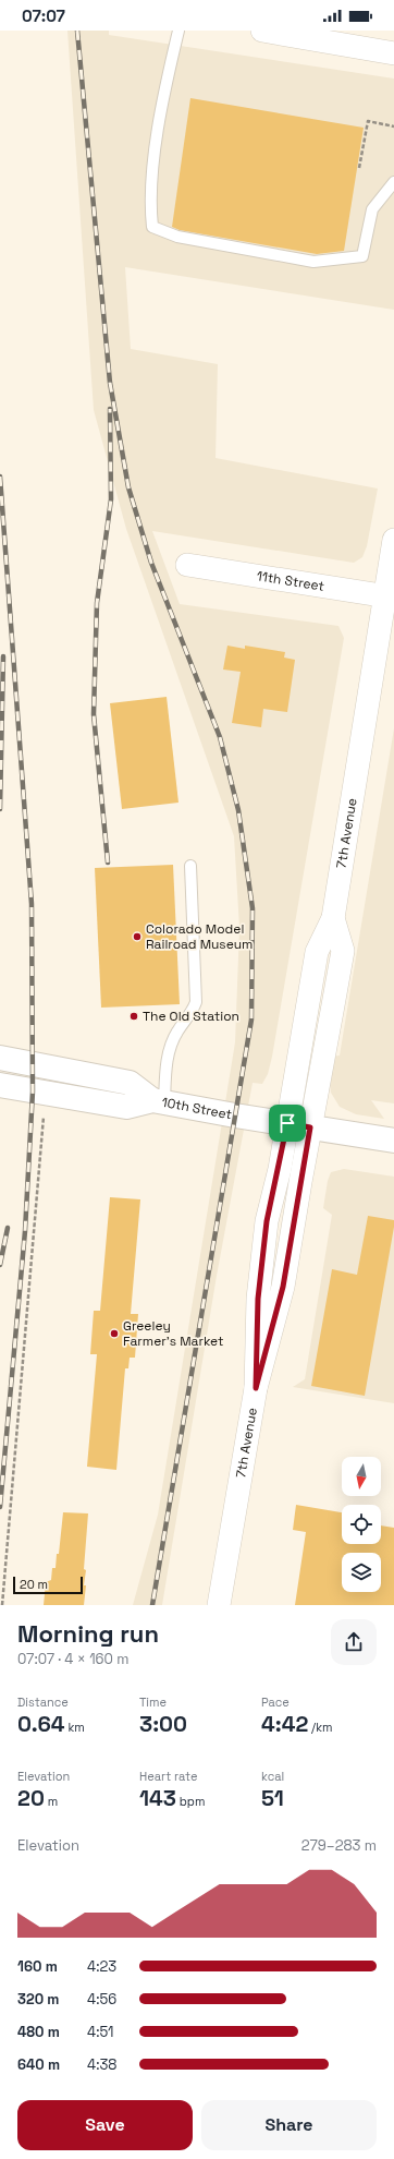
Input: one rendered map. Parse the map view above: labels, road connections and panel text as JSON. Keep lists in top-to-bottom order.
{
  "streets": {
    "street": ["11th Street", "7th Avenue", "10th Street"]
  },
  "crossings": [
    ["11th Street", "7th Avenue"],
    ["7th Avenue", "10th Street"]
  ],
  "places": ["Colorado Model Railroad Museum", "The Old Station", "Greeley Farmer's Market"],
  "scale_bar": "20 m",
  "north": "bottom",
  "page": {
    "status": "07:07",
    "scale": "20 m",
    "heading": ["Morning run", "07:07 · 4 × 160 m"],
    "stats": [
      ["Distance", "0.64 km"],
      ["Time", "3:00"],
      ["Pace", "4:42 /km"],
      ["Elevation", "20 m"],
      ["Heart rate", "143 bpm"],
      ["kcal", "51"]
    ],
    "chart": ["Elevation", "279–283 m"],
    "list": [
      {
        "name": "160 m",
        "note": "4:23"
      },
      {
        "name": "320 m",
        "note": "4:56"
      },
      {
        "name": "480 m",
        "note": "4:51"
      },
      {
        "name": "640 m",
        "note": "4:38"
      }
    ],
    "buttons": ["Save", "Share"]
  }
}
